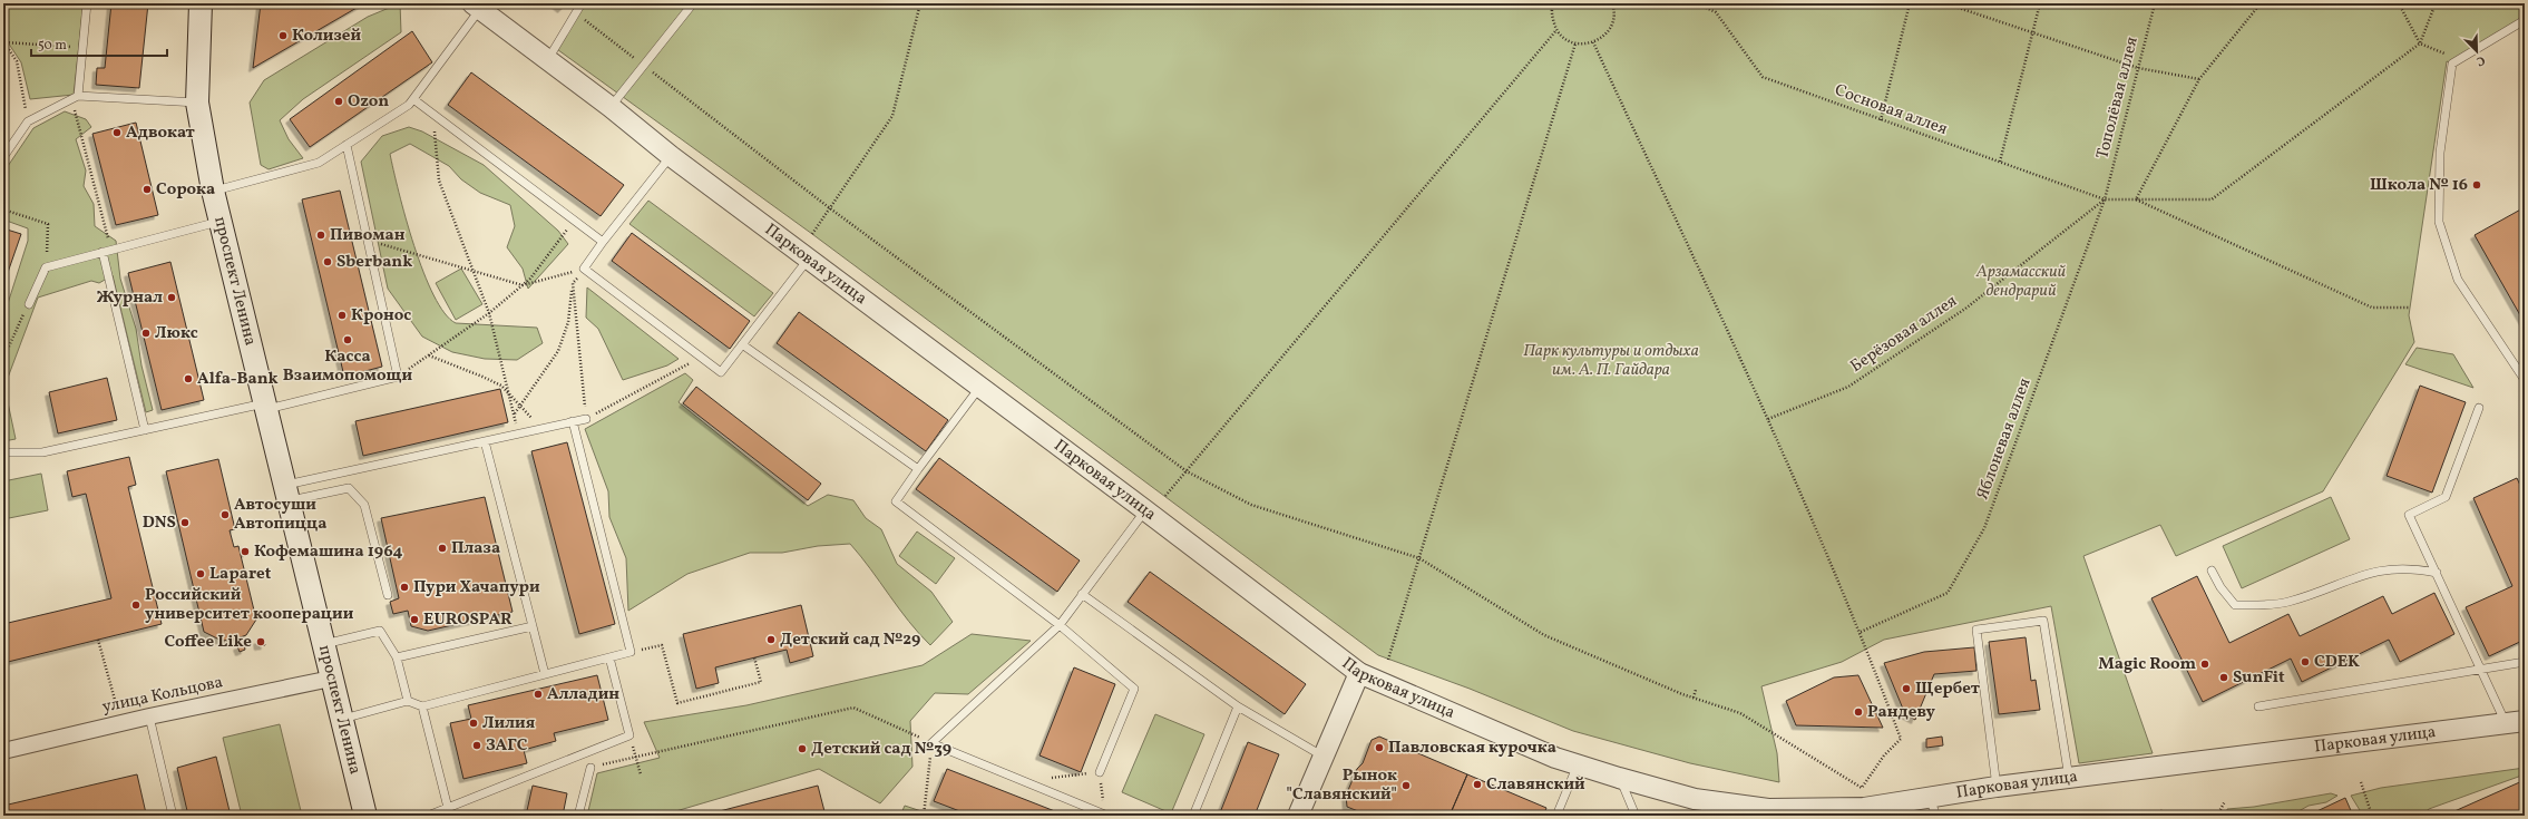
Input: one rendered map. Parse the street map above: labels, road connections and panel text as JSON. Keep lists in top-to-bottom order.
{
  "streets": {
    "main road": ["проспект Ленина"],
    "street": ["Парковая улица", "улица Кольцова"],
    "path": [
      "Тополёвая аллея",
      "Сосновая аллея",
      "Берёзовая аллея",
      "Яблоневая аллея"
    ]
  },
  "crossings": [
    ["Тополёвая аллея", "Сосновая аллея"],
    ["Тополёвая аллея", "Берёзовая аллея"],
    ["Тополёвая аллея", "Яблоневая аллея"],
    ["Сосновая аллея", "Берёзовая аллея"],
    ["Сосновая аллея", "Яблоневая аллея"],
    ["проспект Ленина", "улица Кольцова"],
    ["Берёзовая аллея", "Яблоневая аллея"]
  ],
  "parks": ["Арзамасский дендрарий", "Парк культуры и отдыха им. А. П. Гайдара"],
  "places": [
    "Колизей",
    "Ozon",
    "Адвокат",
    "Школа № 16",
    "Сорока",
    "Пивоман",
    "Sberbank",
    "Журнал",
    "Кронос",
    "Люкс",
    "Касса Взаимопомощи",
    "Alfa-Bank",
    "Автосуши Автопицца",
    "DNS",
    "Плаза",
    "Кофемашина 1964",
    "Laparet",
    "Пури Хачапури",
    "Российский университет кооперации",
    "EUROSPAR",
    "Детский сад №29",
    "Coffee Like",
    "CDEK",
    "Magic Room",
    "SunFit",
    "Щербет",
    "Алладин",
    "Рандеву",
    "Лилия",
    "ЗАГС",
    "Павловская курочка",
    "Детский сад №39",
    "Славянский",
    "Рынок \"Славянский\""
  ],
  "scale_bar": "50 m",
  "north": "bottom right"
}
